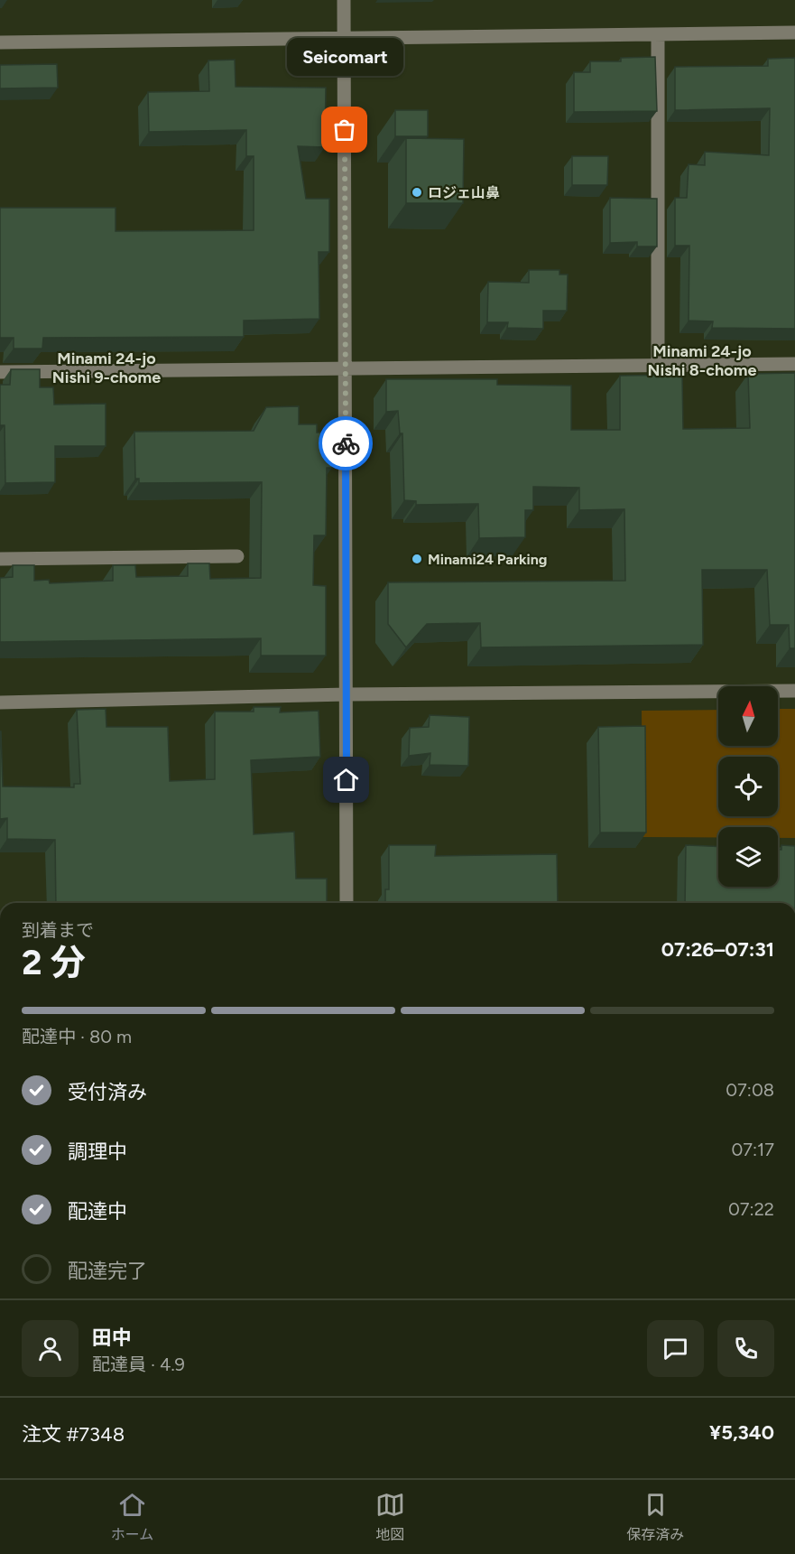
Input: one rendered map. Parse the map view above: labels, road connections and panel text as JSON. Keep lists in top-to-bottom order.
{
  "districts": ["Minami 24-jo Nishi 8-chome", "Minami 24-jo Nishi 9-chome"],
  "places": ["Seicomart", "ロジェ山鼻", "Minami24 Parking"],
  "north": "top",
  "page": {
    "bubble": "Seicomart",
    "heading": ["2 分", "到着まで", "07:26–07:31"],
    "panel": [
      "田中",
      "配達員 · 4.9",
      "注文 #7348",
      "¥5,340"
    ],
    "bar": "配達中 · 80 m",
    "list": [
      ["受付済み", "07:08"],
      ["調理中", "07:17"],
      ["配達中", "07:22"],
      "配達完了"
    ],
    "tabs": ["ホーム", "地図", "保存済み"]
  }
}
